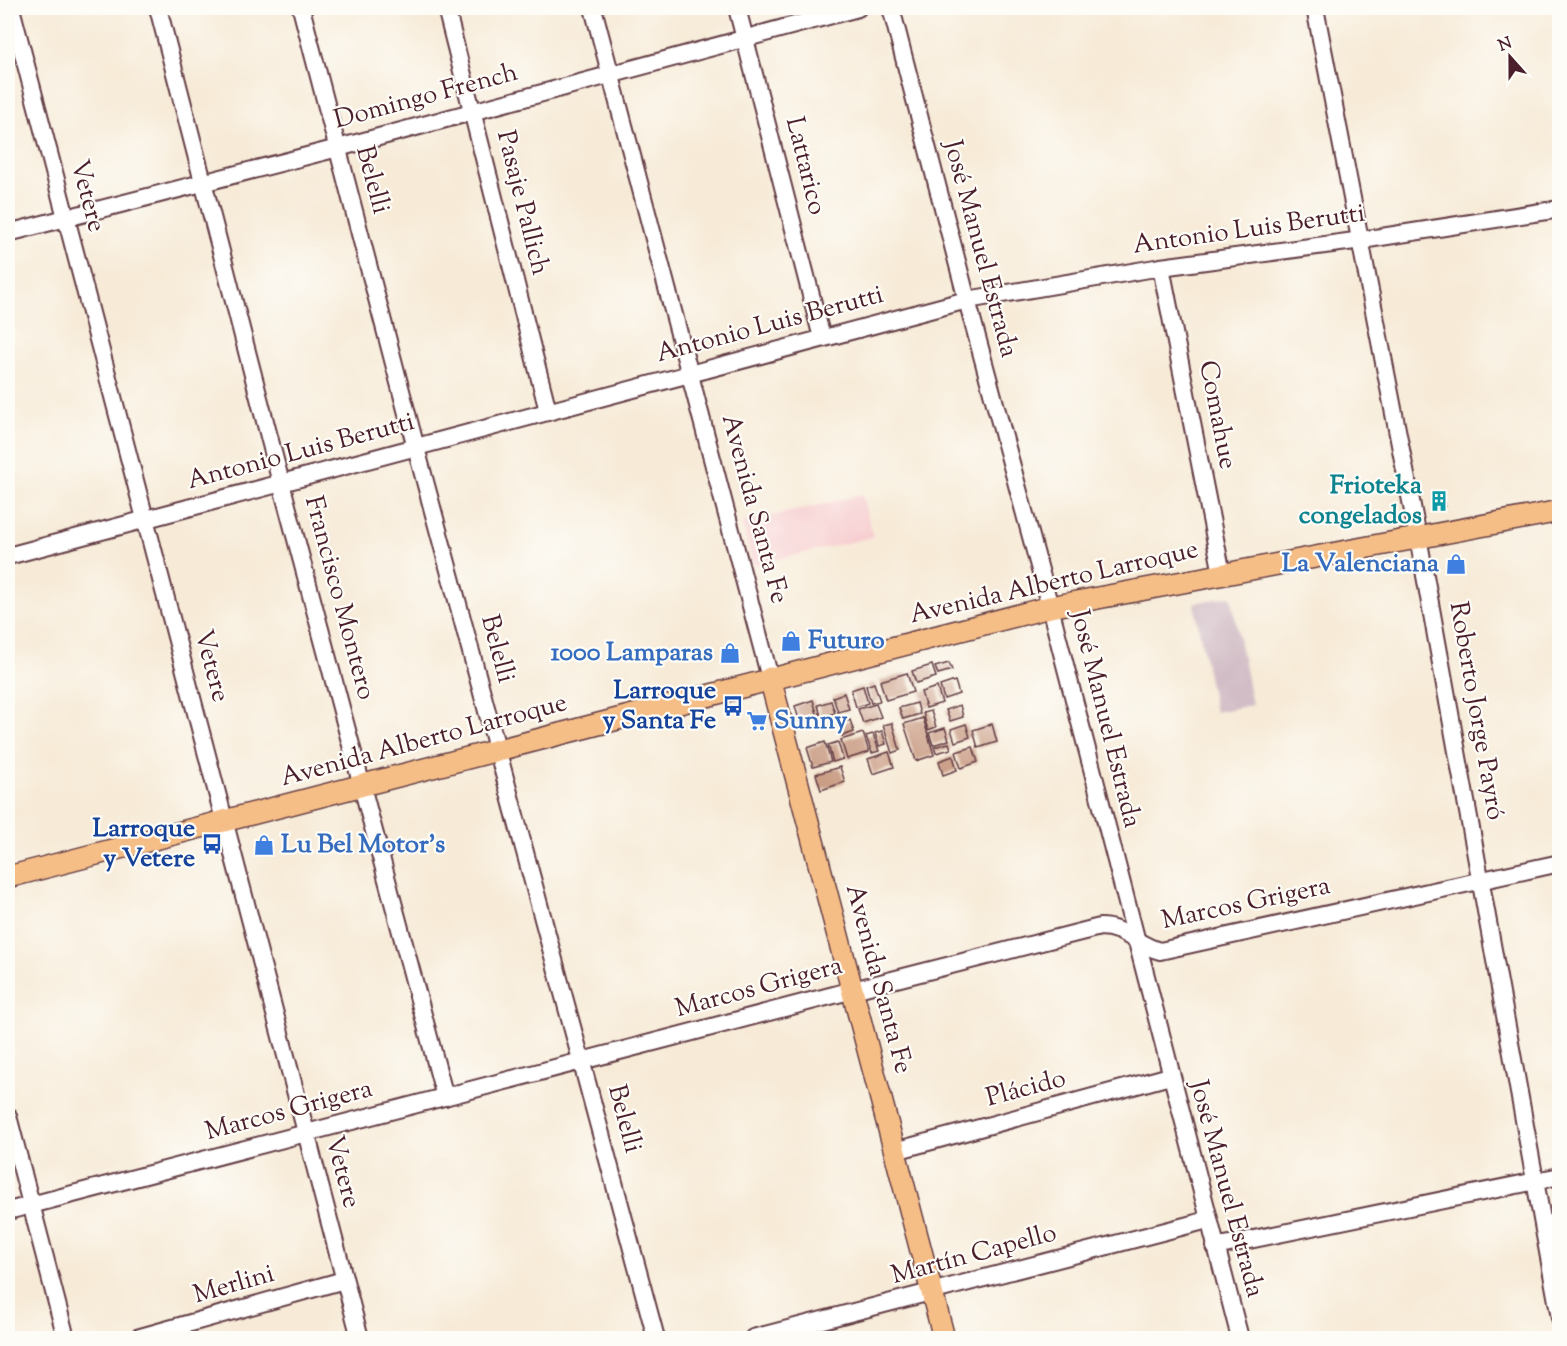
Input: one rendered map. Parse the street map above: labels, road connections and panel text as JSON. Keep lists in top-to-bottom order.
{
  "streets": {
    "main road": ["Avenida Santa Fe", "Avenida Alberto Larroque"],
    "street": [
      "Domingo French",
      "Lattarico",
      "Belelli",
      "Vetere",
      "Pasaje Pallich",
      "Antonio Luis Berutti",
      "José Manuel Estrada",
      "Comahue",
      "Francisco Montero",
      "Roberto Jorge Payró",
      "Marcos Grigera",
      "Plácido",
      "Martín Capello",
      "Merlini"
    ]
  },
  "crossings": [
    ["Domingo French", "Lattarico"],
    ["Domingo French", "Belelli"],
    ["Domingo French", "Vetere"],
    ["Domingo French", "Pasaje Pallich"],
    ["Domingo French", "Avenida Santa Fe"],
    ["Domingo French", "Francisco Montero"],
    ["Lattarico", "Antonio Luis Berutti"],
    ["Belelli", "Antonio Luis Berutti"],
    ["Belelli", "Avenida Alberto Larroque"],
    ["Belelli", "Marcos Grigera"],
    ["Vetere", "Antonio Luis Berutti"],
    ["Vetere", "Avenida Alberto Larroque"],
    ["Vetere", "Marcos Grigera"],
    ["Vetere", "Merlini"],
    ["Pasaje Pallich", "Antonio Luis Berutti"],
    ["Antonio Luis Berutti", "José Manuel Estrada"],
    ["Antonio Luis Berutti", "Comahue"],
    ["Antonio Luis Berutti", "Avenida Santa Fe"],
    ["Antonio Luis Berutti", "Francisco Montero"],
    ["Antonio Luis Berutti", "Roberto Jorge Payró"],
    ["José Manuel Estrada", "Avenida Alberto Larroque"],
    ["José Manuel Estrada", "Marcos Grigera"],
    ["José Manuel Estrada", "Plácido"],
    ["José Manuel Estrada", "Martín Capello"],
    ["Comahue", "Avenida Alberto Larroque"],
    ["Avenida Santa Fe", "Avenida Alberto Larroque"],
    ["Avenida Santa Fe", "Marcos Grigera"],
    ["Avenida Santa Fe", "Plácido"],
    ["Avenida Santa Fe", "Martín Capello"],
    ["Avenida Alberto Larroque", "Francisco Montero"],
    ["Avenida Alberto Larroque", "Roberto Jorge Payró"],
    ["Francisco Montero", "Marcos Grigera"],
    ["Roberto Jorge Payró", "Marcos Grigera"]
  ],
  "places": {
    "building": ["Frioteka congelados"],
    "shop": [
      "La Valenciana",
      "Futuro",
      "1000 Lamparas",
      "Lu Bel Motor's"
    ],
    "bus stop": ["Larroque y Santa Fe", "Larroque y Vetere"],
    "supermarket": ["Sunny"]
  },
  "north": "top"
}
